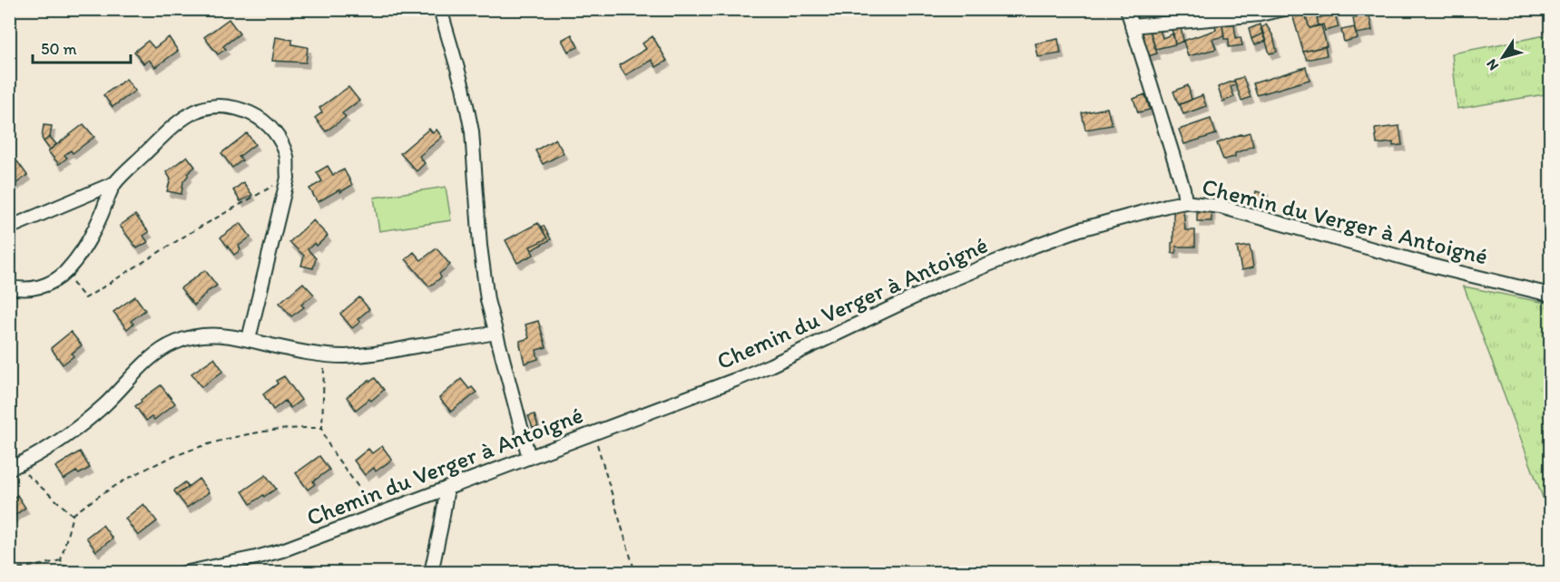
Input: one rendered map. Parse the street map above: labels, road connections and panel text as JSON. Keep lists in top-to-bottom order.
{
  "streets": {
    "street": ["Chemin du Verger à Antoigné"]
  },
  "scale_bar": "50 m",
  "north": "bottom left"
}
